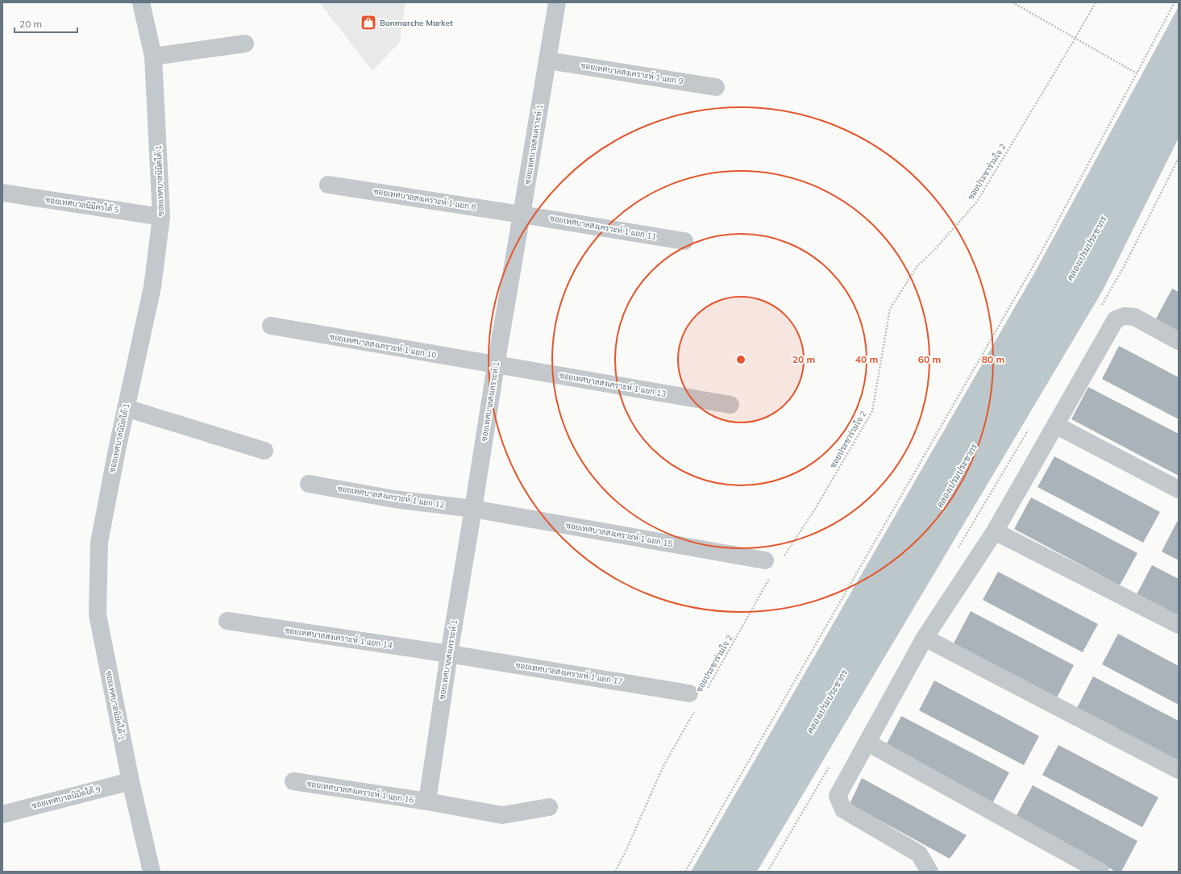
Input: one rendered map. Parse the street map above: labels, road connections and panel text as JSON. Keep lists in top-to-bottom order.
{
  "streets": {
    "street": [
      "ซอยเทศบาลสงเคราะห์ 1 แยก 9",
      "ซอยเทศบาลสงเคราะห์ 1",
      "ซอยเทศบาลนิมิตใต้ 1",
      "ซอยเทศบาลสงเคราะห์ 1 แยก 8",
      "ซอยเทศบาลนิมิตรใต้ 5",
      "ซอยเทศบาลสงเคราะห์ 1 แยก 11",
      "ซอยเทศบาลสงเคราะห์ 1 แยก 10",
      "ซอยเทศบาลสงเคราะห์ 1 แยก 13",
      "ซอยเทศบาลสงเคราะห์ 1 แยก 12",
      "ซอยเทศบาลสงเคราะห์ 1 แยก 15",
      "ซอยเทศบาลสงเคราะห์ 1 แยก 14",
      "ซอยเทศบาลสงเคราะห์ 1 แยก 17",
      "ซอยเทศบาลสงเคราะห์ 1 แยก 16",
      "ซอยเทศบาลนิมิตใต้ 9"
    ],
    "path": ["ซอยประชาร่วมใจ 2"]
  },
  "crossings": [
    ["ซอยเทศบาลสงเคราะห์ 1 แยก 9", "ซอยเทศบาลสงเคราะห์ 1"],
    ["ซอยเทศบาลสงเคราะห์ 1", "ซอยเทศบาลสงเคราะห์ 1 แยก 8"],
    ["ซอยเทศบาลสงเคราะห์ 1", "ซอยเทศบาลสงเคราะห์ 1 แยก 11"],
    ["ซอยเทศบาลสงเคราะห์ 1", "ซอยเทศบาลสงเคราะห์ 1 แยก 10"],
    ["ซอยเทศบาลสงเคราะห์ 1", "ซอยเทศบาลสงเคราะห์ 1 แยก 13"],
    ["ซอยเทศบาลสงเคราะห์ 1", "ซอยเทศบาลสงเคราะห์ 1 แยก 12"],
    ["ซอยเทศบาลสงเคราะห์ 1", "ซอยเทศบาลสงเคราะห์ 1 แยก 15"],
    ["ซอยเทศบาลสงเคราะห์ 1", "ซอยเทศบาลสงเคราะห์ 1 แยก 14"],
    ["ซอยเทศบาลสงเคราะห์ 1", "ซอยเทศบาลสงเคราะห์ 1 แยก 17"],
    ["ซอยเทศบาลสงเคราะห์ 1", "ซอยเทศบาลสงเคราะห์ 1 แยก 16"],
    ["ซอยประชาร่วมใจ 2", "ซอยเทศบาลสงเคราะห์ 1 แยก 15"],
    ["ซอยเทศบาลนิมิตใต้ 1", "ซอยเทศบาลนิมิตรใต้ 5"],
    ["ซอยเทศบาลนิมิตใต้ 1", "ซอยเทศบาลนิมิตใต้ 9"],
    ["ซอยเทศบาลสงเคราะห์ 1 แยก 8", "ซอยเทศบาลสงเคราะห์ 1 แยก 11"],
    ["ซอยเทศบาลสงเคราะห์ 1 แยก 10", "ซอยเทศบาลสงเคราะห์ 1 แยก 13"],
    ["ซอยเทศบาลสงเคราะห์ 1 แยก 12", "ซอยเทศบาลสงเคราะห์ 1 แยก 15"],
    ["ซอยเทศบาลสงเคราะห์ 1 แยก 14", "ซอยเทศบาลสงเคราะห์ 1 แยก 17"]
  ],
  "water": ["คลองเปรมประชากร"],
  "places": {
    "shop": ["Bonmarche Market"]
  },
  "scale_bar": "20 m",
  "rings": [
    "20 m",
    "40 m",
    "60 m",
    "80 m"
  ]
}
